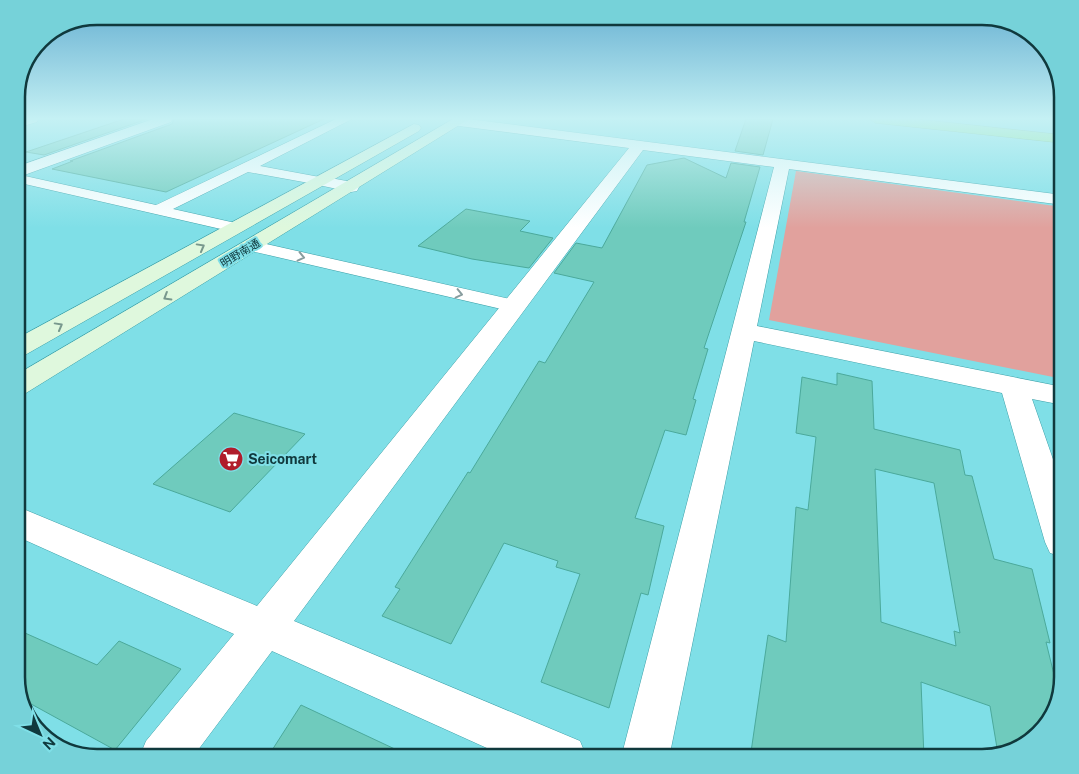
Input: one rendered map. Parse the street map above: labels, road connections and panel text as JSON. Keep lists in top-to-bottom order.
{
  "streets": {
    "street": ["明野南通"]
  },
  "places": {
    "supermarket": ["Seicomart"]
  },
  "north": "bottom right"
}
